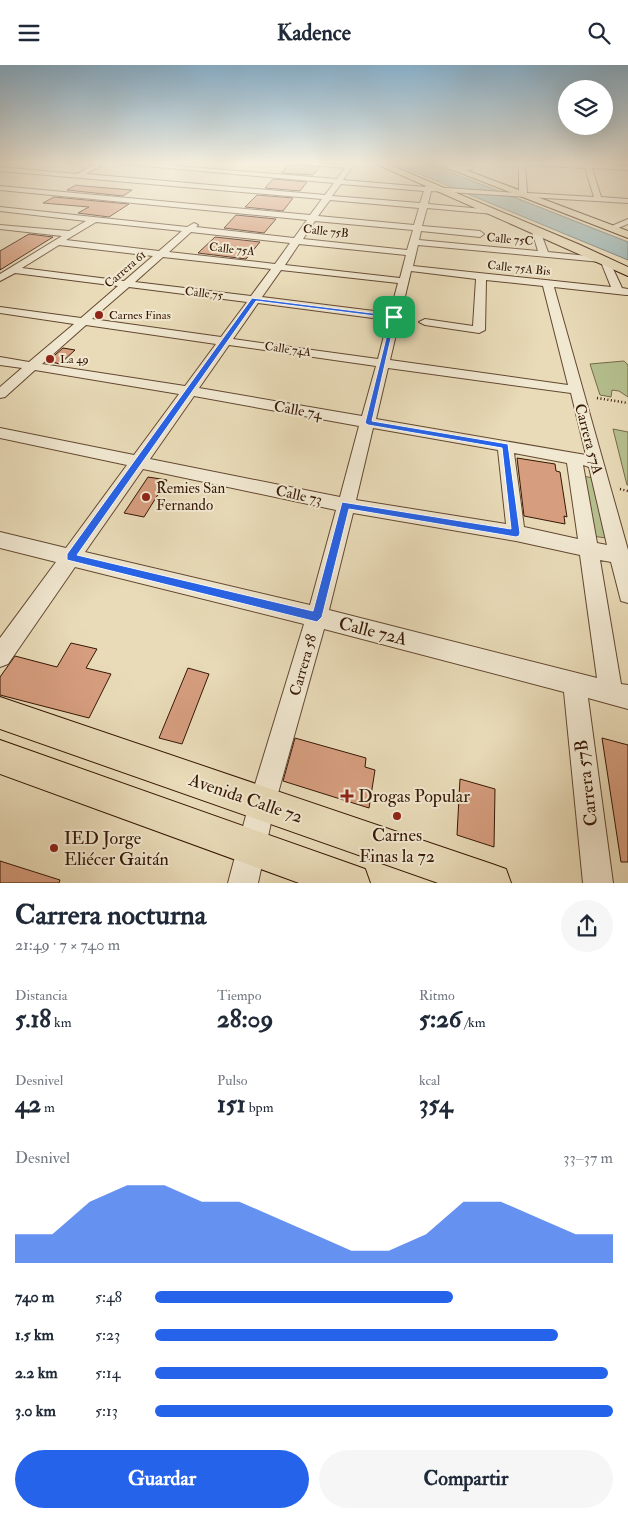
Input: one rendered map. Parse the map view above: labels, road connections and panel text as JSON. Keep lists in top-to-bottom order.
{
  "streets": {
    "main road": ["Avenida Calle 72"],
    "street": [
      "Calle 75B",
      "Calle 75C",
      "Calle 75A",
      "Calle 75A Bis",
      "Carrera 61",
      "Calle 75",
      "Calle 74A",
      "Calle 74",
      "Carrera 57A",
      "Calle 73",
      "Calle 72A",
      "Carrera 58",
      "Carrera 57B"
    ]
  },
  "crossings": [
    ["Calle 75B", "Calle 75C"],
    ["Calle 75B", "Calle 75A"],
    ["Calle 75B", "Calle 75A Bis"],
    ["Calle 75B", "Carrera 61"],
    ["Calle 75B", "Carrera 58"],
    ["Calle 75C", "Calle 75A"],
    ["Calle 75C", "Calle 75A Bis"],
    ["Calle 75C", "Carrera 58"],
    ["Calle 75A", "Calle 75A Bis"],
    ["Calle 75A", "Carrera 61"],
    ["Calle 75A", "Carrera 58"],
    ["Calle 75A Bis", "Carrera 57A"],
    ["Calle 75A Bis", "Carrera 58"],
    ["Carrera 61", "Calle 75"],
    ["Carrera 61", "Calle 74A"],
    ["Carrera 61", "Calle 74"],
    ["Calle 75", "Carrera 58"],
    ["Calle 74A", "Carrera 57A"],
    ["Calle 74A", "Carrera 58"],
    ["Calle 74", "Carrera 57A"],
    ["Calle 74", "Carrera 58"],
    ["Carrera 57A", "Calle 73"],
    ["Carrera 57A", "Calle 72A"],
    ["Calle 73", "Carrera 58"],
    ["Calle 72A", "Carrera 58"],
    ["Calle 72A", "Carrera 57B"],
    ["Carrera 58", "Avenida Calle 72"]
  ],
  "places": {
    "other": [
      "Carnes Finas",
      "La 49",
      "Remies San Fernando",
      "Carnes Finas la 72",
      "IED Jorge Eliécer Gaitán"
    ],
    "health": ["Drogas Popular"]
  },
  "page": {
    "header": "Kadence",
    "heading": ["Carrera nocturna", "21:49 · 7 × 740 m"],
    "stats": [
      ["Distancia", "5.18 km"],
      ["Tiempo", "28:09"],
      ["Ritmo", "5:26 /km"],
      ["Desnivel", "42 m"],
      ["Pulso", "151 bpm"],
      ["kcal", "354"]
    ],
    "chart": ["Desnivel", "33–37 m"],
    "list": [
      {
        "name": "740 m",
        "note": "5:48"
      },
      {
        "name": "1.5 km",
        "note": "5:23"
      },
      {
        "name": "2.2 km",
        "note": "5:14"
      },
      {
        "name": "3.0 km",
        "note": "5:13"
      }
    ],
    "buttons": ["Guardar", "Compartir"]
  }
}
